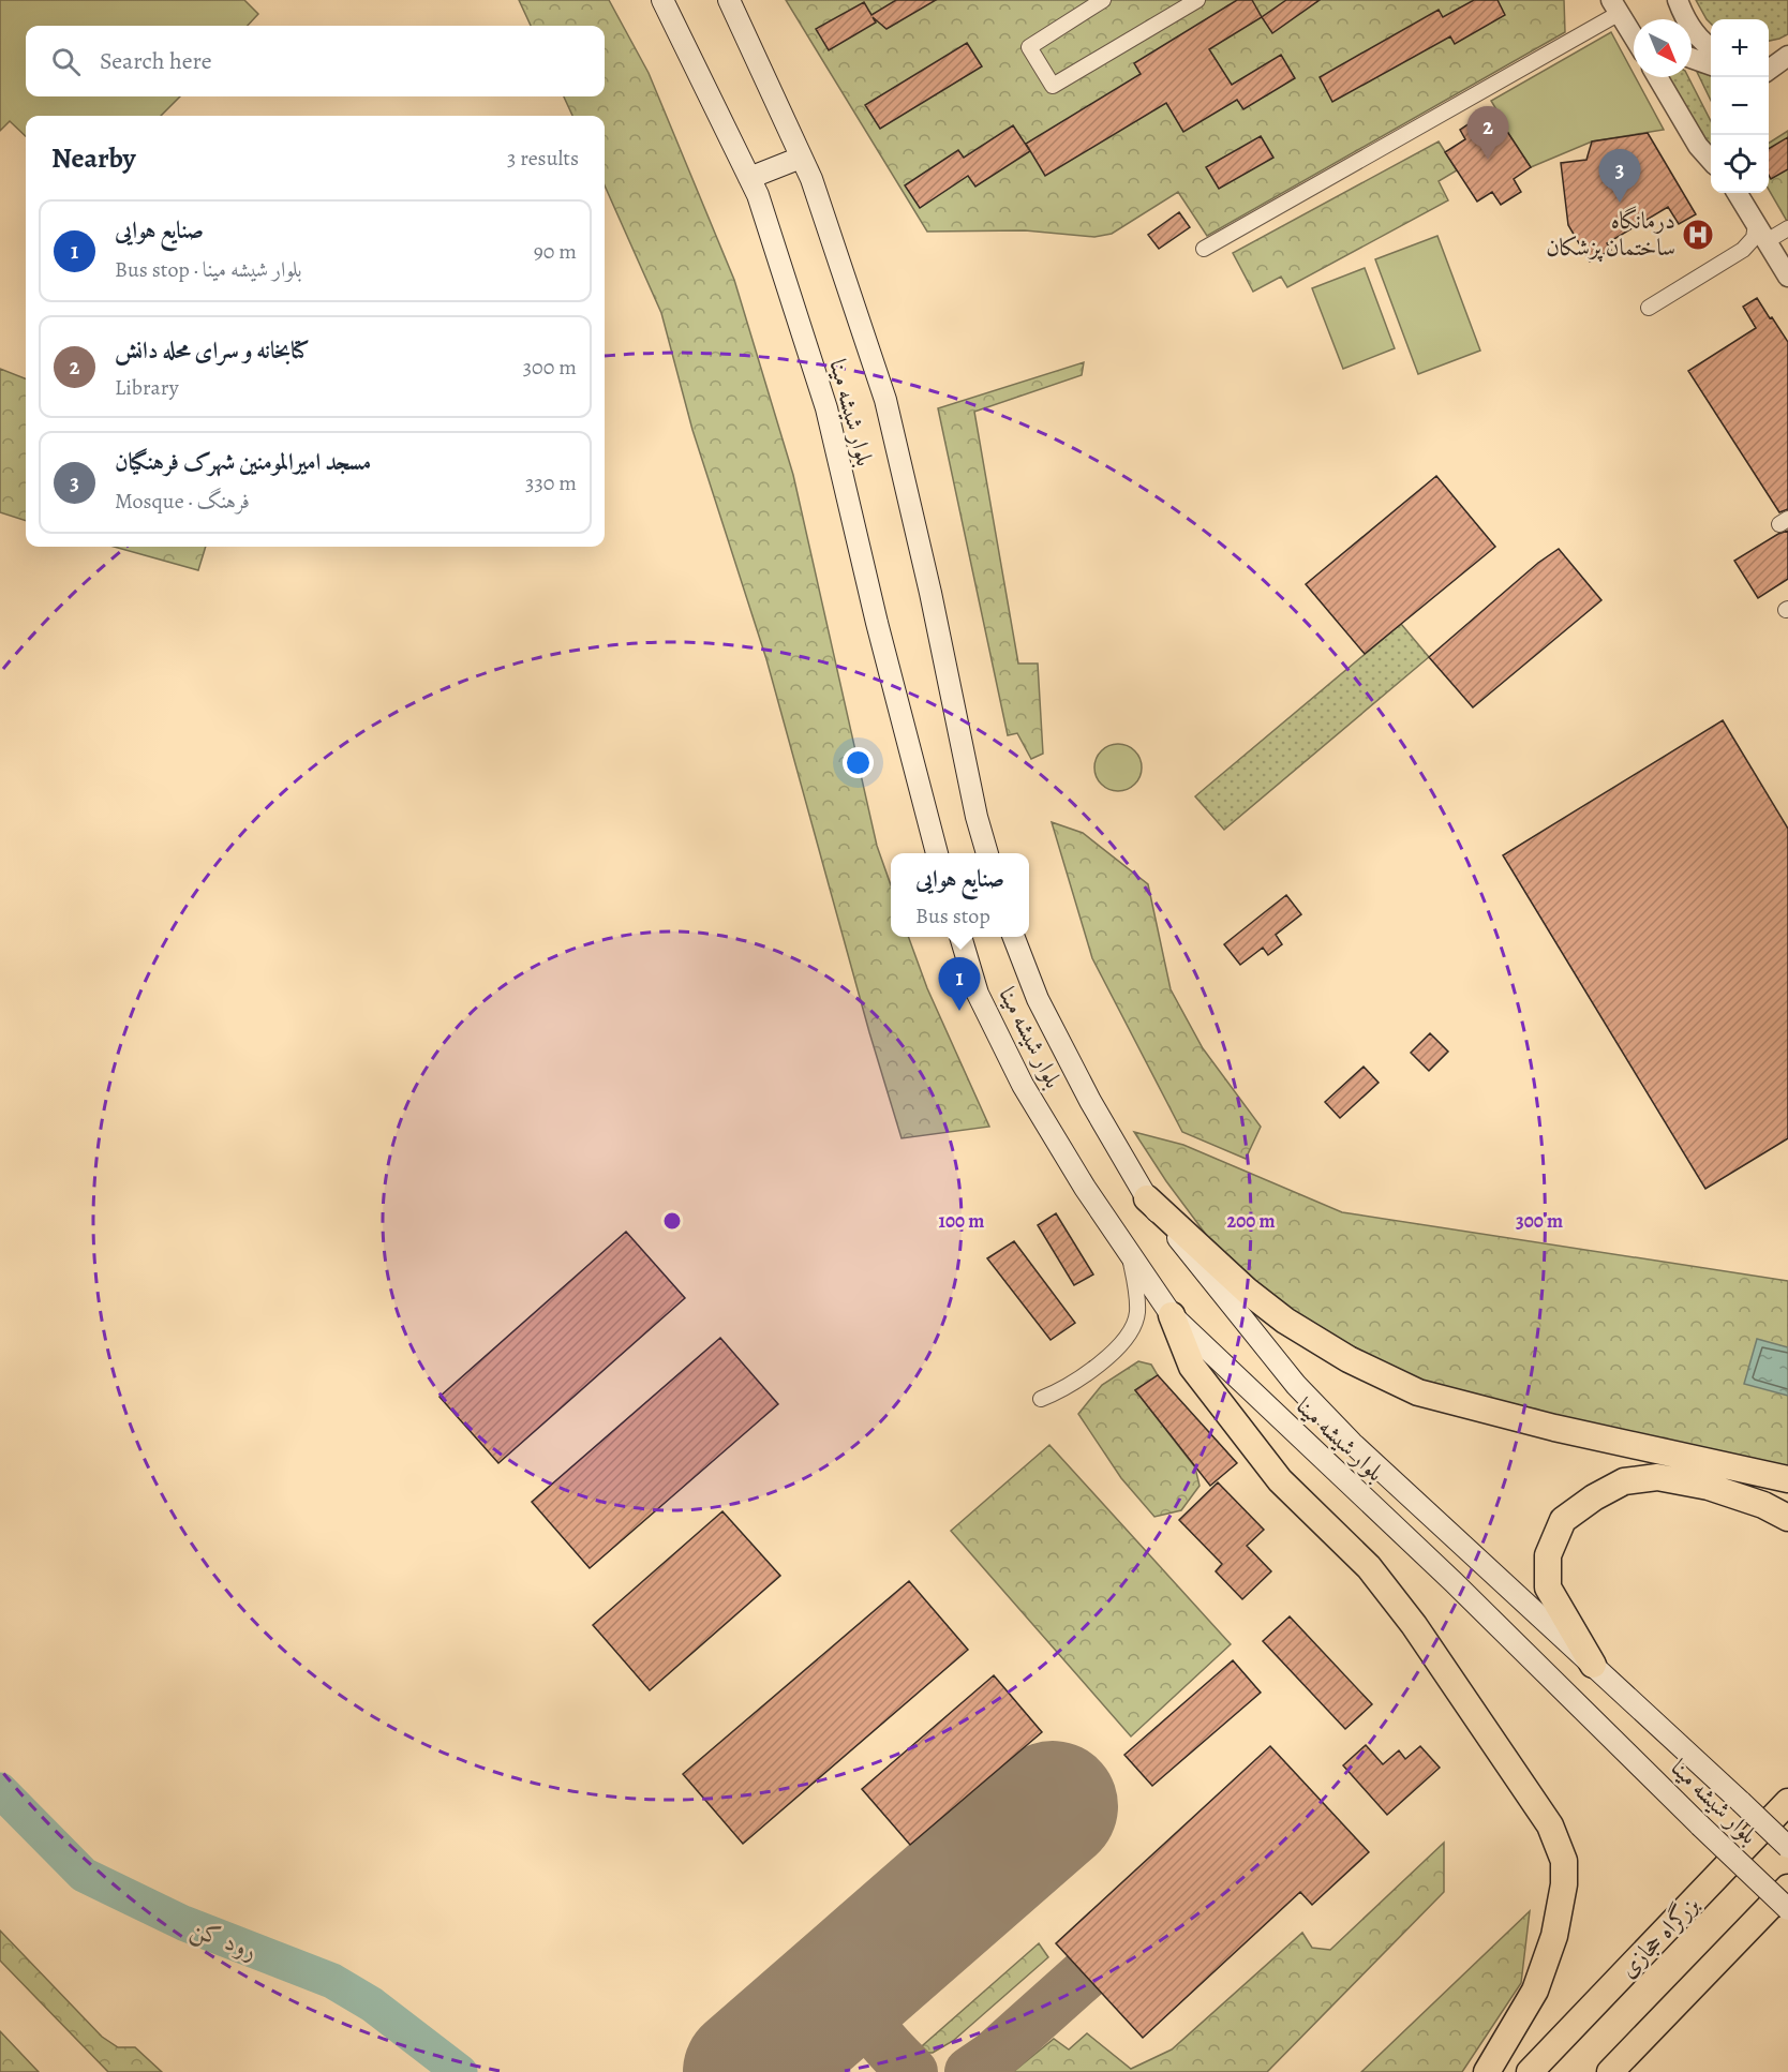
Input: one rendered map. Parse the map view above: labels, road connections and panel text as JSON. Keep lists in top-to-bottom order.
{
  "streets": {
    "highway": ["بزرگراه حجازی"],
    "main road": ["بلوار شیشه مینا"]
  },
  "water": ["رود کن"],
  "places": {
    "hospital": ["درمانگاه ساختمان پزشکان"]
  },
  "north": "bottom right",
  "page": {
    "map_buttons": ["+", "−"],
    "search": "Search here",
    "pins": ["2", "3", "1"],
    "heading": ["Nearby", "3 results"],
    "list": [
      {
        "mark": "1",
        "name": "صنایع هوایی",
        "note": "Bus stop · بلوار شیشه مینا",
        "value": "90 m"
      },
      {
        "mark": "2",
        "name": "کتابخانه و سرای محله دانش",
        "note": "Library",
        "value": "300 m"
      },
      {
        "mark": "3",
        "name": "مسجد امیرالمومنین شهرک فرهنگیان",
        "note": "Mosque · فرهنگ",
        "value": "330 m"
      }
    ],
    "popup": ["صنایع هوایی", "Bus stop"]
  },
  "rings": ["100 m", "200 m", "300 m"]
}
